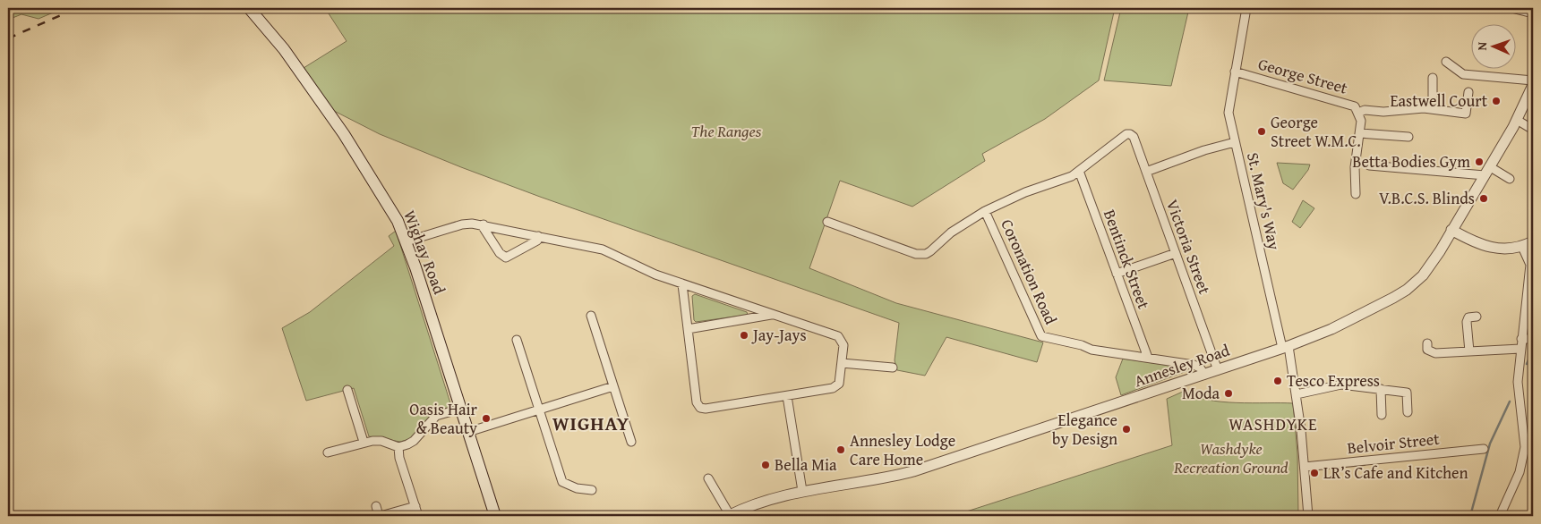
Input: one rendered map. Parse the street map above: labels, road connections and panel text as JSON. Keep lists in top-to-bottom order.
{
  "streets": {
    "main road": ["Wighay Road"],
    "street": [
      "George Street",
      "St. Mary's Way",
      "Victoria Street",
      "Bentinck Street",
      "Coronation Road",
      "Annesley Road",
      "Belvoir Street"
    ]
  },
  "crossings": [
    ["George Street", "St. Mary's Way"],
    ["St. Mary's Way", "Annesley Road"],
    ["St. Mary's Way", "Belvoir Street"],
    ["Victoria Street", "Bentinck Street"],
    ["Victoria Street", "Annesley Road"],
    ["Bentinck Street", "Coronation Road"],
    ["Coronation Road", "Annesley Road"]
  ],
  "districts": ["WIGHAY", "WASHDYKE"],
  "parks": ["The Ranges", "Washdyke Recreation Ground"],
  "places": [
    "Eastwell Court",
    "George Street W.M.C.",
    "Betta Bodies Gym",
    "V.B.C.S. Blinds",
    "Jay-Jays",
    "Tesco Express",
    "Moda",
    "Oasis Hair & Beauty",
    "Elegance by Design",
    "Annesley Lodge Care Home",
    "Bella Mia",
    "LR’s Cafe and Kitchen"
  ],
  "north": "left"
}
